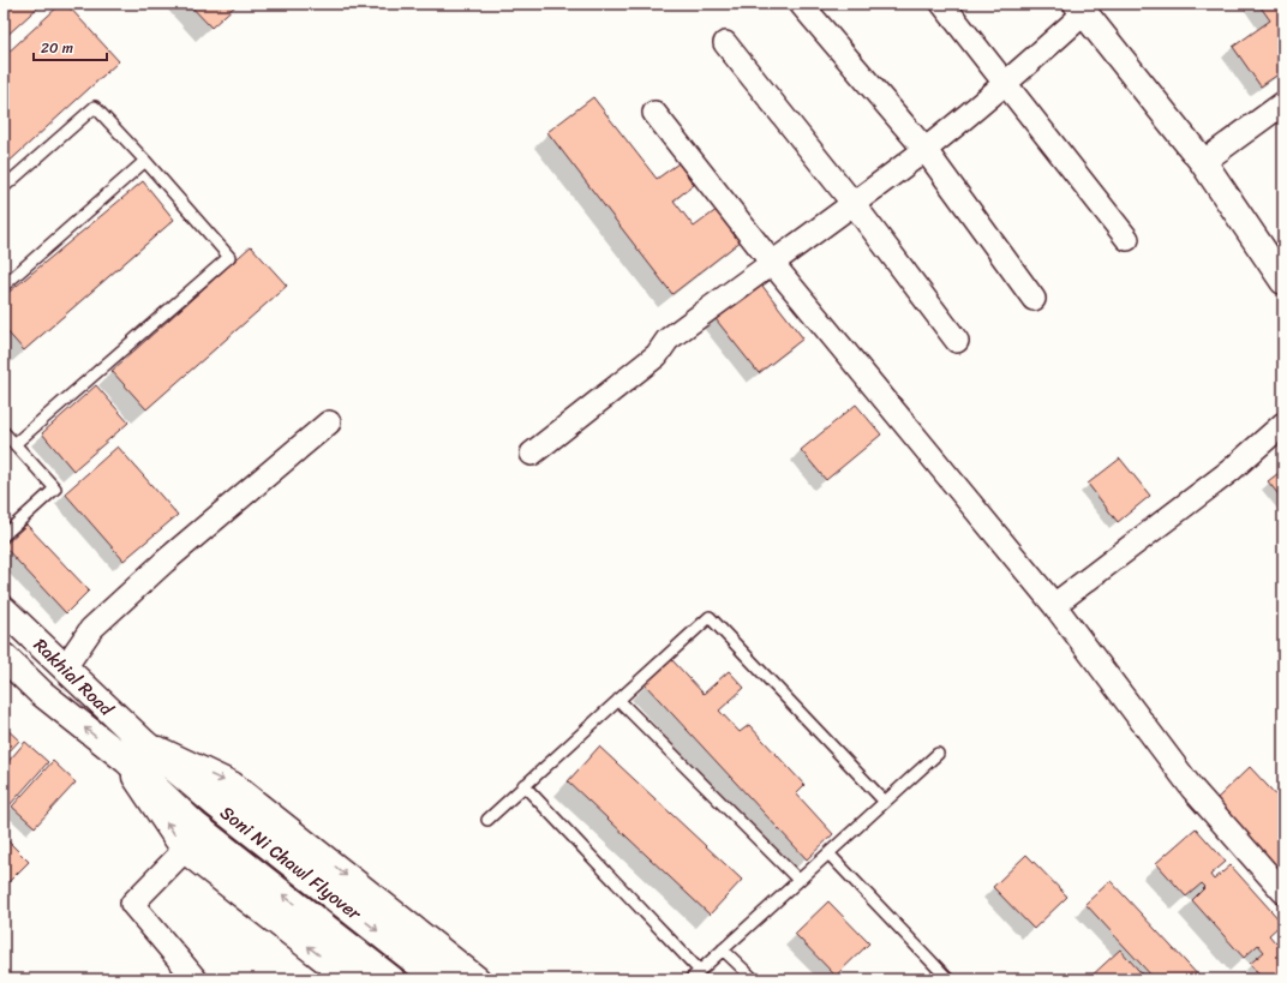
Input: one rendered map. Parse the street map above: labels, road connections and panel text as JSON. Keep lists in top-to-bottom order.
{
  "streets": {
    "main road": ["Rakhial Road", "Soni Ni Chawl Flyover"]
  },
  "crossings": [
    ["Rakhial Road", "Soni Ni Chawl Flyover"]
  ],
  "scale_bar": "20 m"
}
